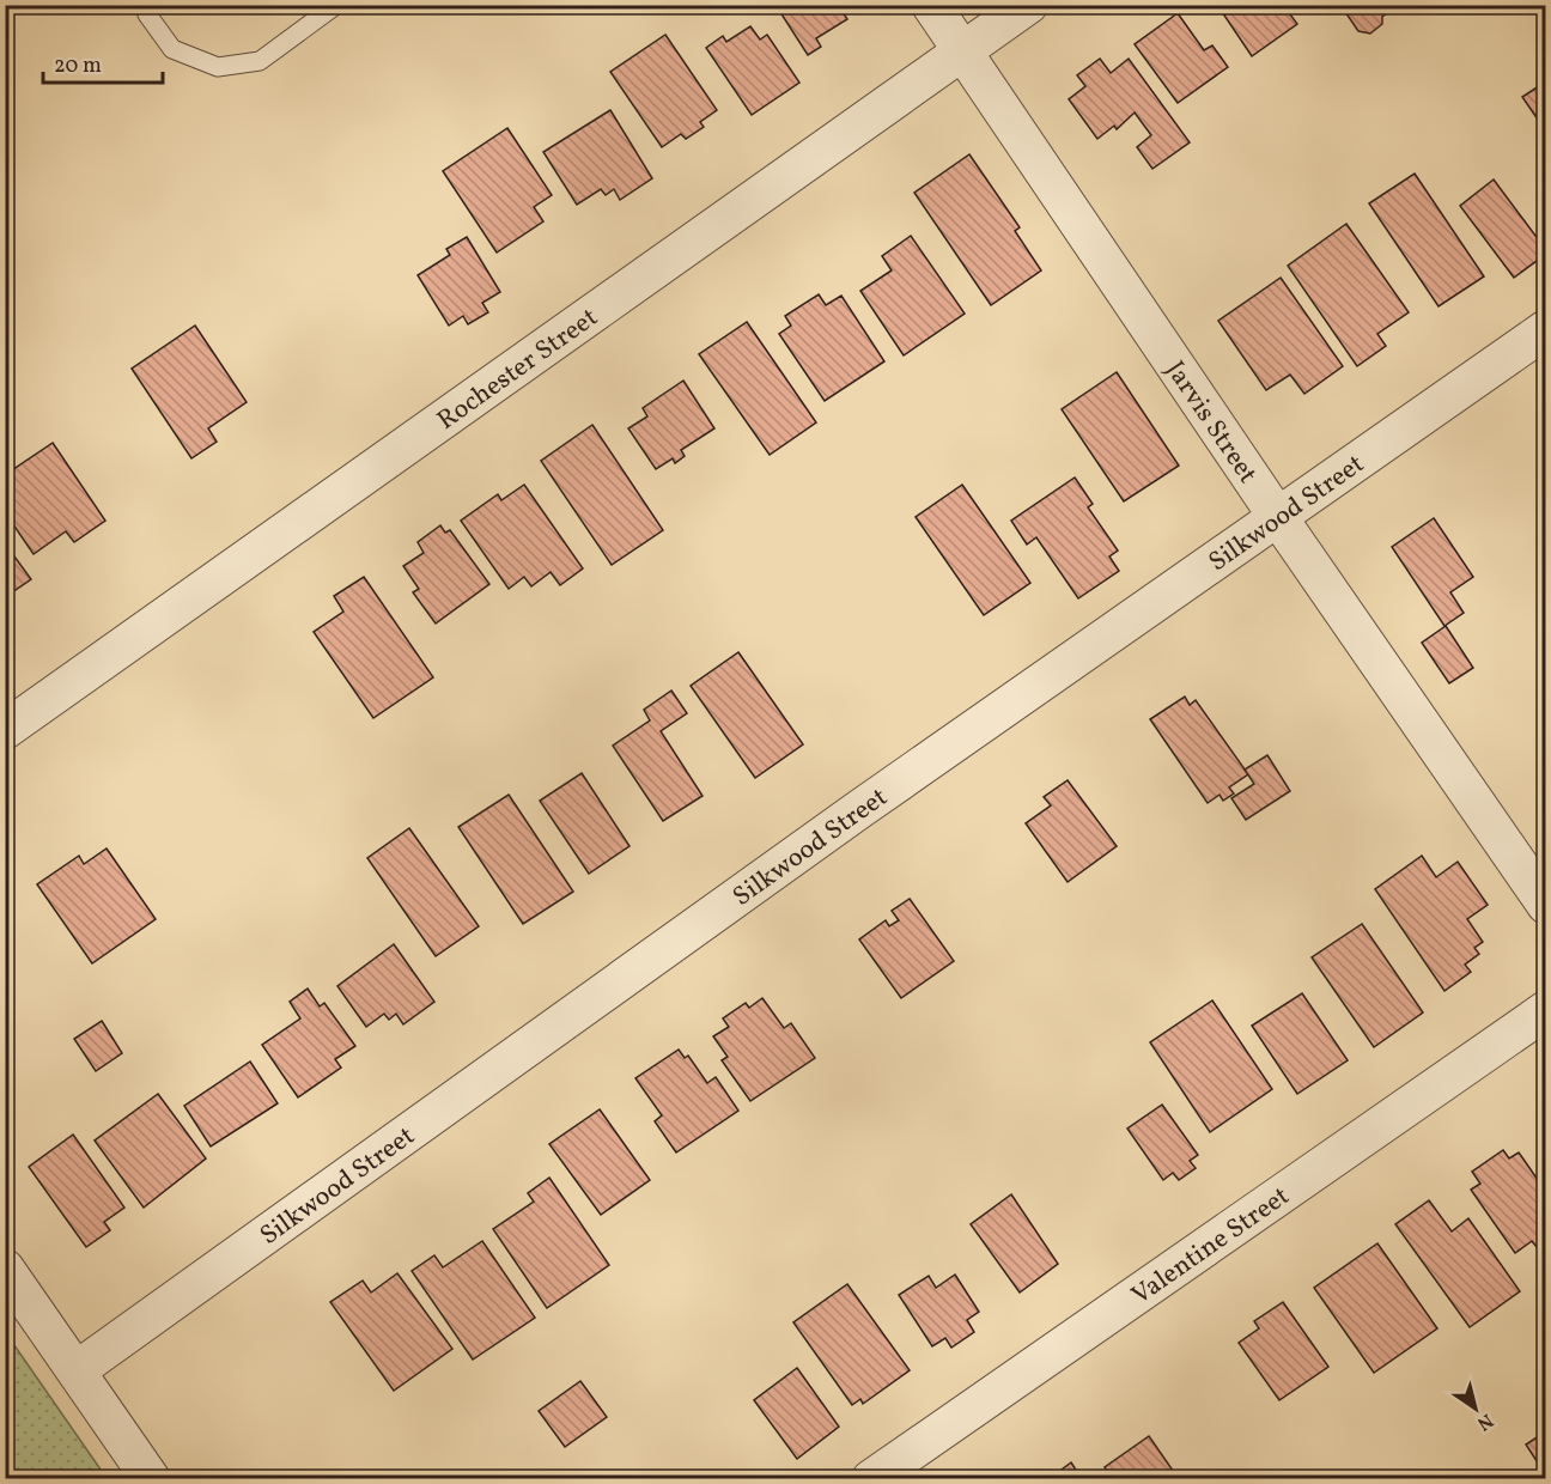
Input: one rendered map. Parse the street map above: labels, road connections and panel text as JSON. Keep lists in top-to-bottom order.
{
  "streets": {
    "street": [
      "Rochester Street",
      "Jarvis Street",
      "Silkwood Street",
      "Valentine Street"
    ]
  },
  "crossings": [
    ["Rochester Street", "Jarvis Street"],
    ["Jarvis Street", "Silkwood Street"]
  ],
  "scale_bar": "20 m",
  "north": "bottom right"
}
